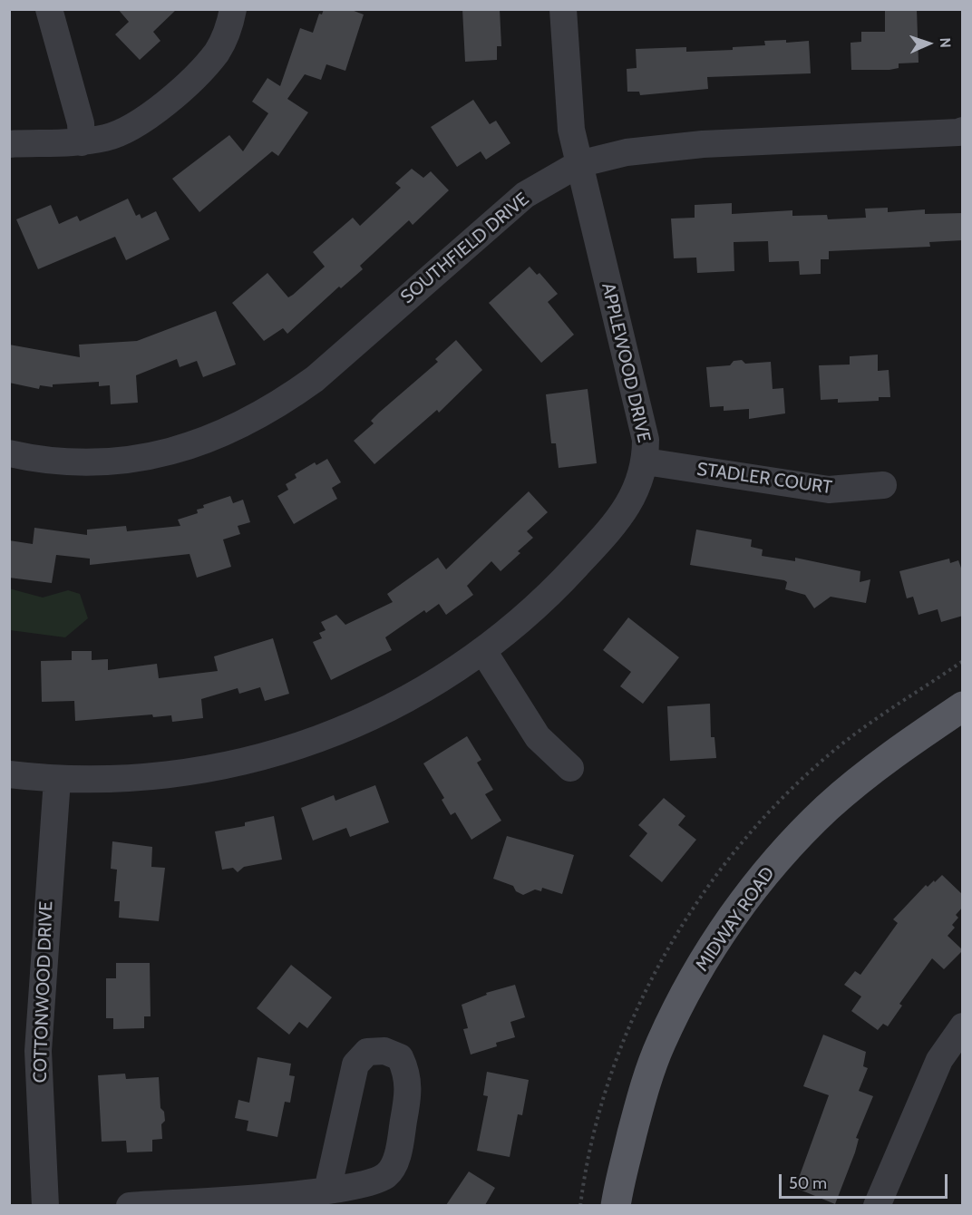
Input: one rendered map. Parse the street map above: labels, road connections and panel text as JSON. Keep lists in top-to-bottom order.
{
  "streets": {
    "main road": ["MIDWAY ROAD"],
    "street": [
      "SOUTHFIELD DRIVE",
      "APPLEWOOD DRIVE",
      "STADLER COURT",
      "COTTONWOOD DRIVE"
    ]
  },
  "crossings": [
    ["SOUTHFIELD DRIVE", "APPLEWOOD DRIVE"],
    ["APPLEWOOD DRIVE", "STADLER COURT"],
    ["APPLEWOOD DRIVE", "COTTONWOOD DRIVE"]
  ],
  "scale_bar": "50 m",
  "north": "right"
}
